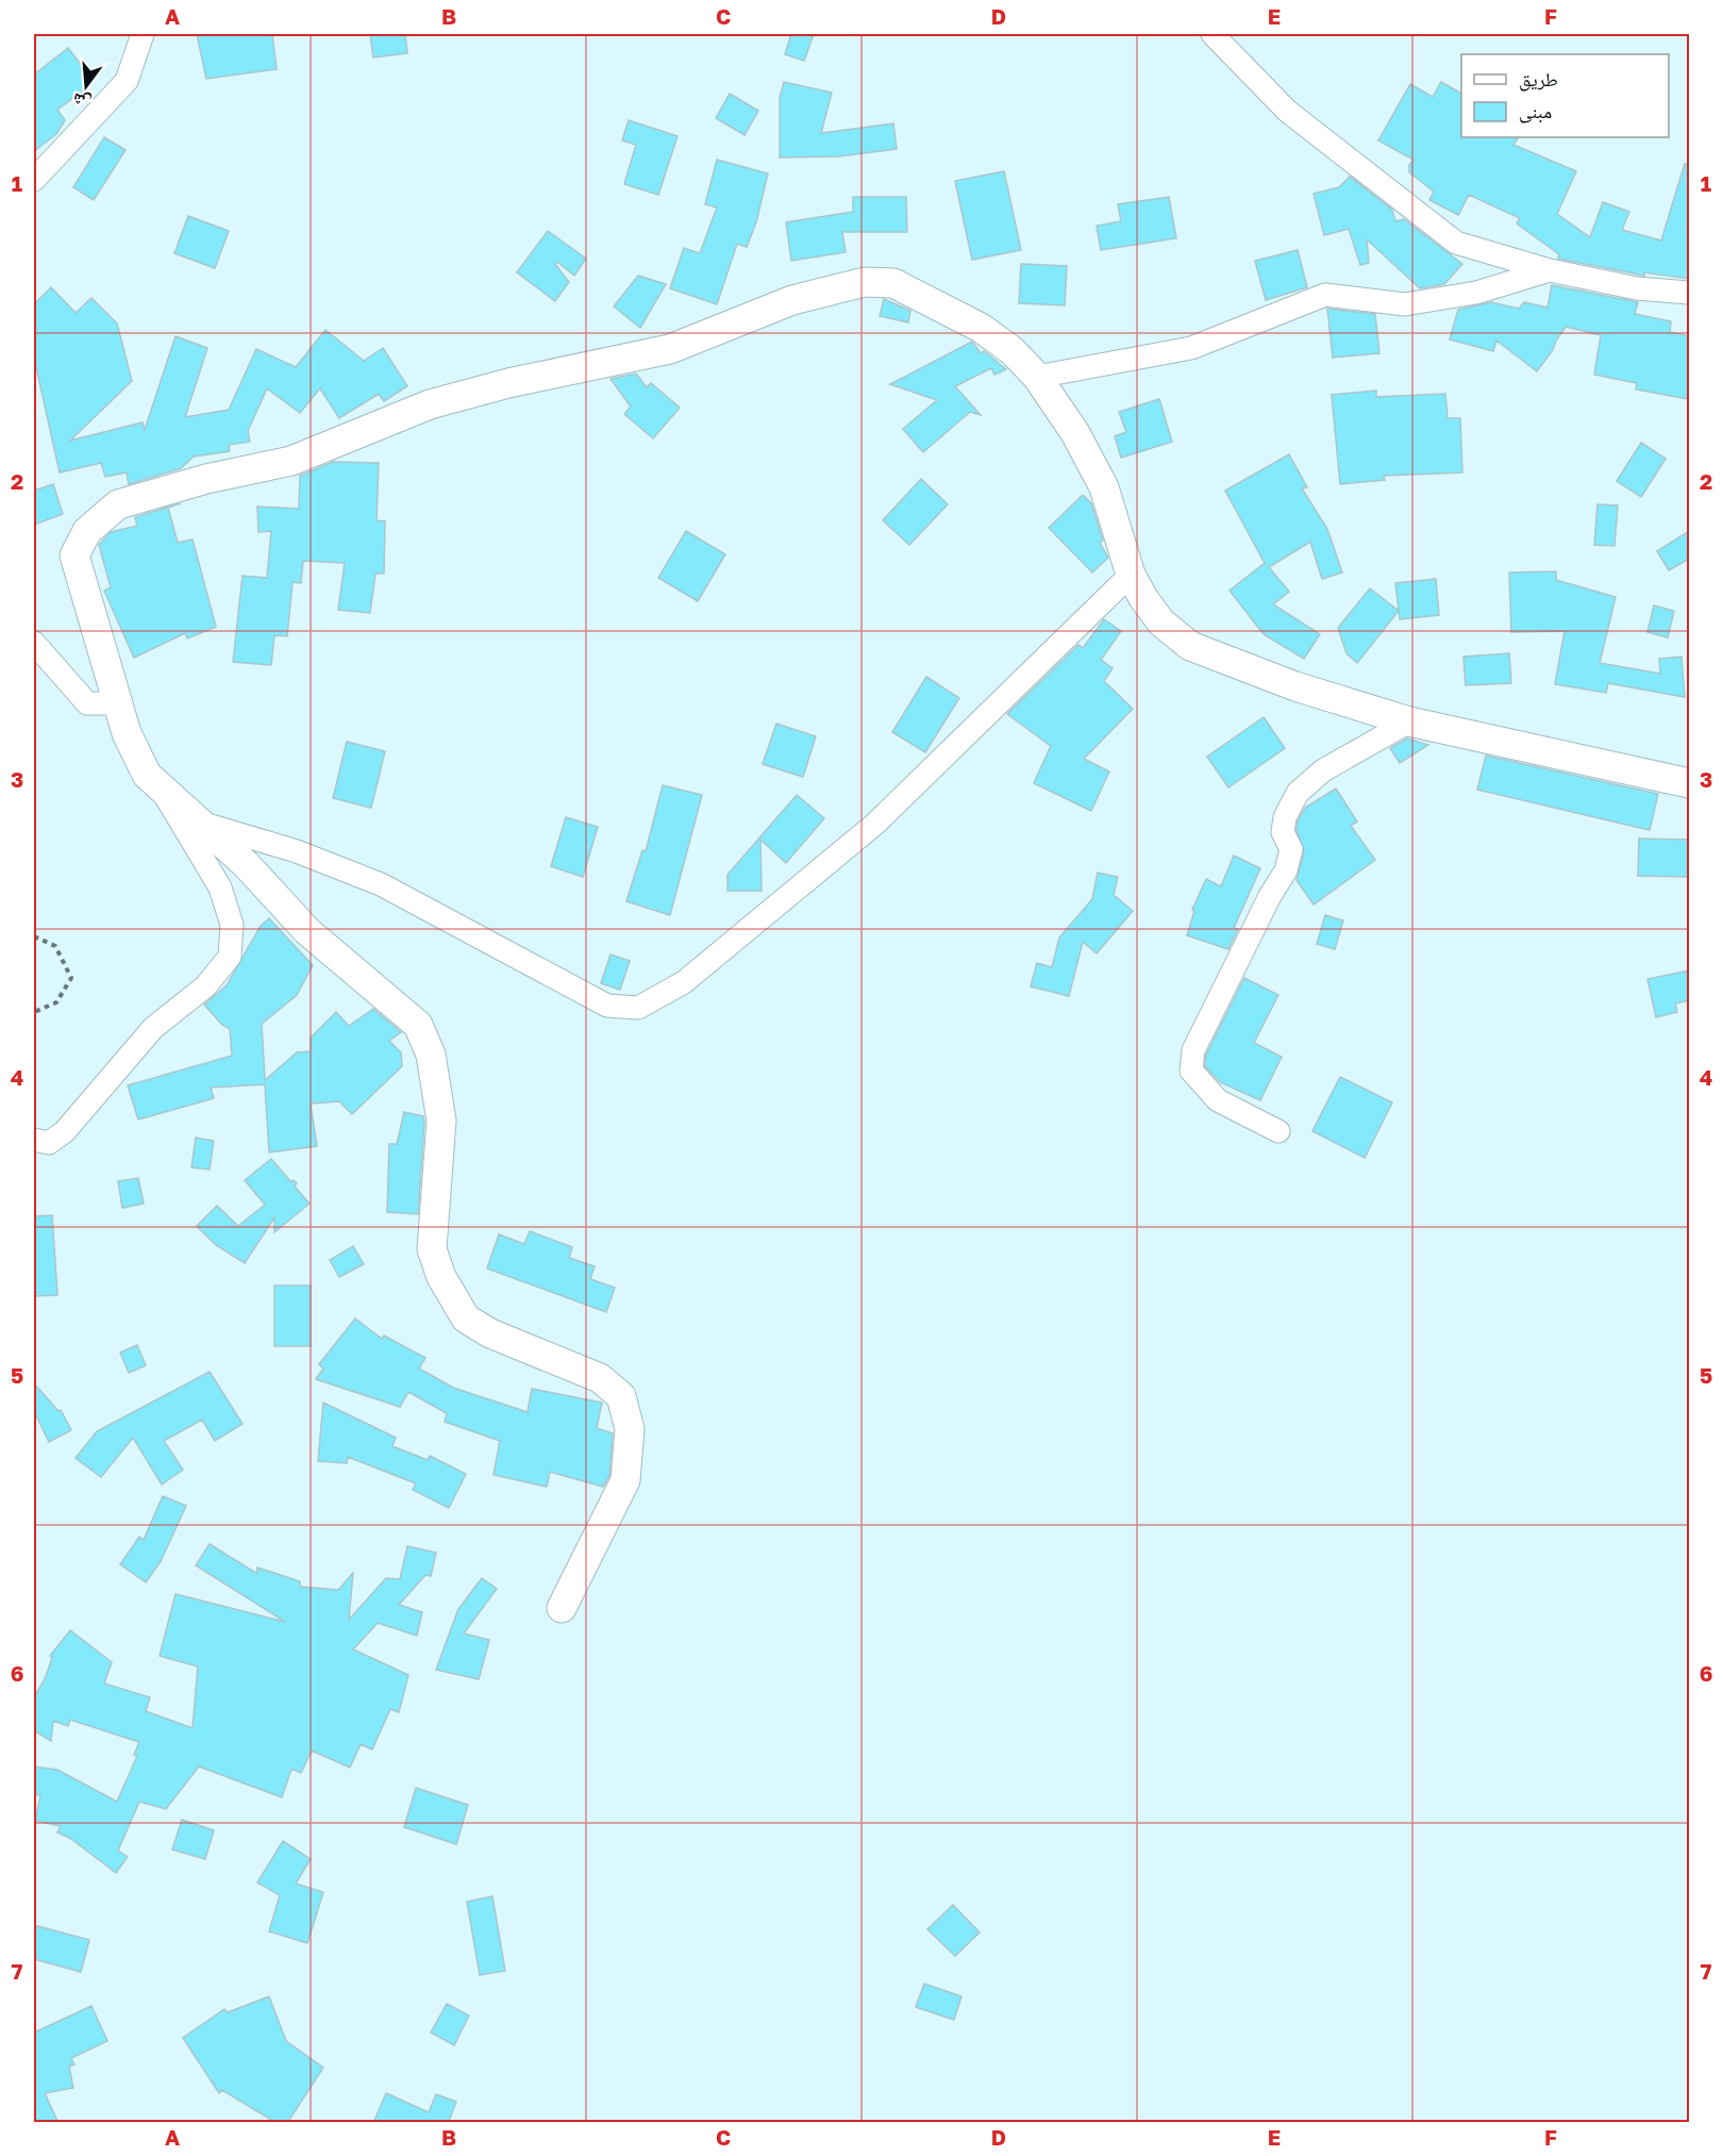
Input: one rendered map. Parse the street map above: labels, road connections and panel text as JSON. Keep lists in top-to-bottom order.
{
  "legend": ["طريق", "مبنى"],
  "north": "bottom",
  "grid": {
    "columns": [
      "A",
      "B",
      "C",
      "D",
      "E",
      "F"
    ],
    "rows": [
      "1",
      "2",
      "3",
      "4",
      "5",
      "6",
      "7"
    ]
  }
}
